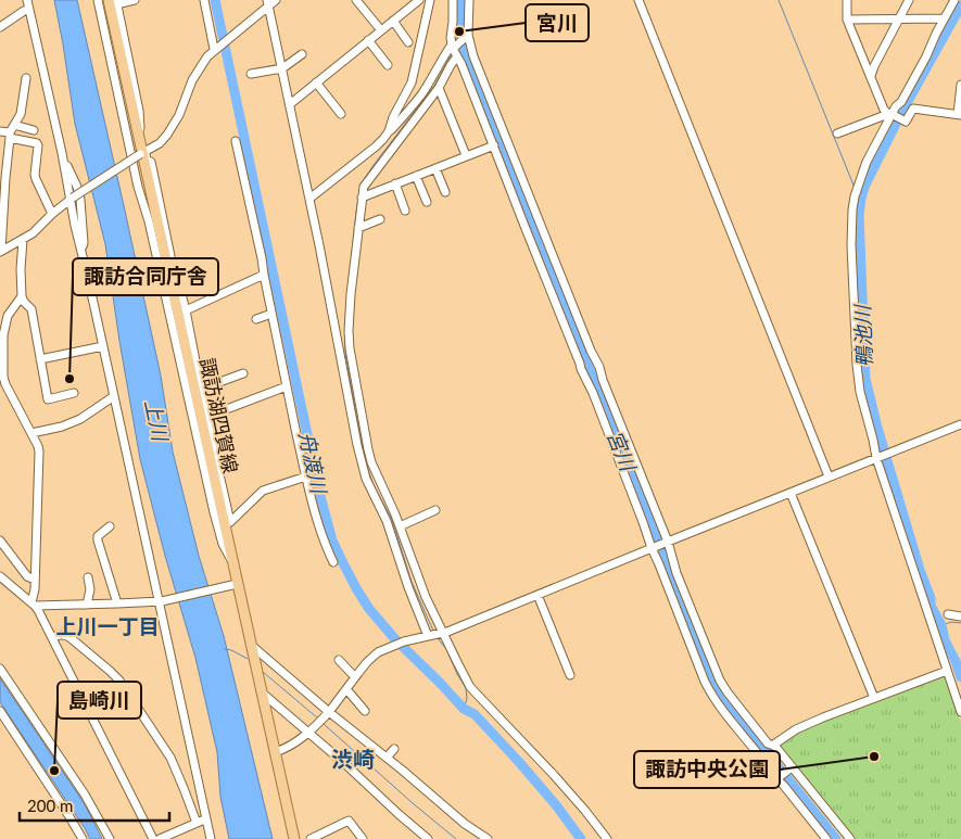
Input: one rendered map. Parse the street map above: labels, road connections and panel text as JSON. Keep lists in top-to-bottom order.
{
  "streets": {
    "main road": ["諏訪湖四賀線"]
  },
  "districts": ["上川一丁目", "渋崎"],
  "water": [
    "鴨池川",
    "上川",
    "宮川",
    "舟渡川"
  ],
  "places": [
    "宮川",
    "諏訪合同庁舎",
    "諏訪中央公園",
    "島崎川"
  ],
  "scale_bar": "200 m"
}
